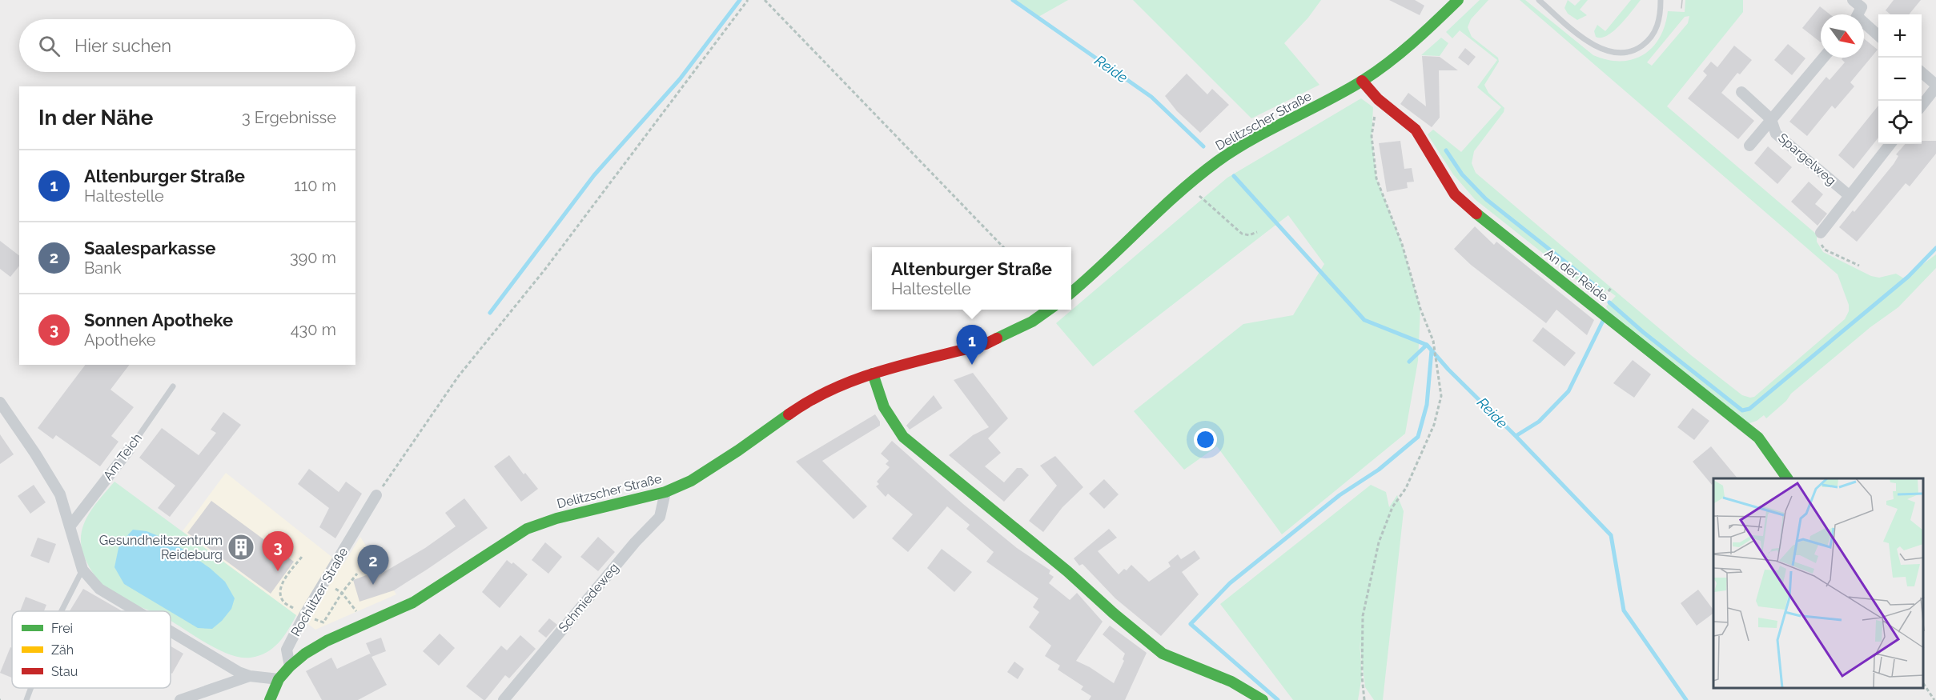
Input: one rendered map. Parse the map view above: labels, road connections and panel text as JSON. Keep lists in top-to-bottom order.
{
  "streets": {
    "main road": ["Delitzscher Straße", "An der Reide"],
    "street": [
      "Spargelweg",
      "Am Teich",
      "Rochlitzer Straße",
      "Schmiedeweg"
    ]
  },
  "crossings": [
    ["Delitzscher Straße", "An der Reide"],
    ["Delitzscher Straße", "Rochlitzer Straße"],
    ["Delitzscher Straße", "Schmiedeweg"]
  ],
  "water": ["Reide"],
  "places": {
    "building": ["Gesundheitszentrum Reideburg"]
  },
  "legend": ["Frei", "Zäh", "Stau"],
  "north": "bottom right",
  "page": {
    "map_buttons": ["+", "−"],
    "search": "Hier suchen",
    "heading": ["In der Nähe", "3 Ergebnisse"],
    "list": [
      {
        "mark": "1",
        "name": "Altenburger Straße",
        "note": "Haltestelle",
        "value": "110 m"
      },
      {
        "mark": "2",
        "name": "Saalesparkasse",
        "note": "Bank",
        "value": "390 m"
      },
      {
        "mark": "3",
        "name": "Sonnen Apotheke",
        "note": "Apotheke",
        "value": "430 m"
      }
    ],
    "popup": ["Altenburger Straße", "Haltestelle"],
    "pins": ["1", "3", "2"]
  }
}
